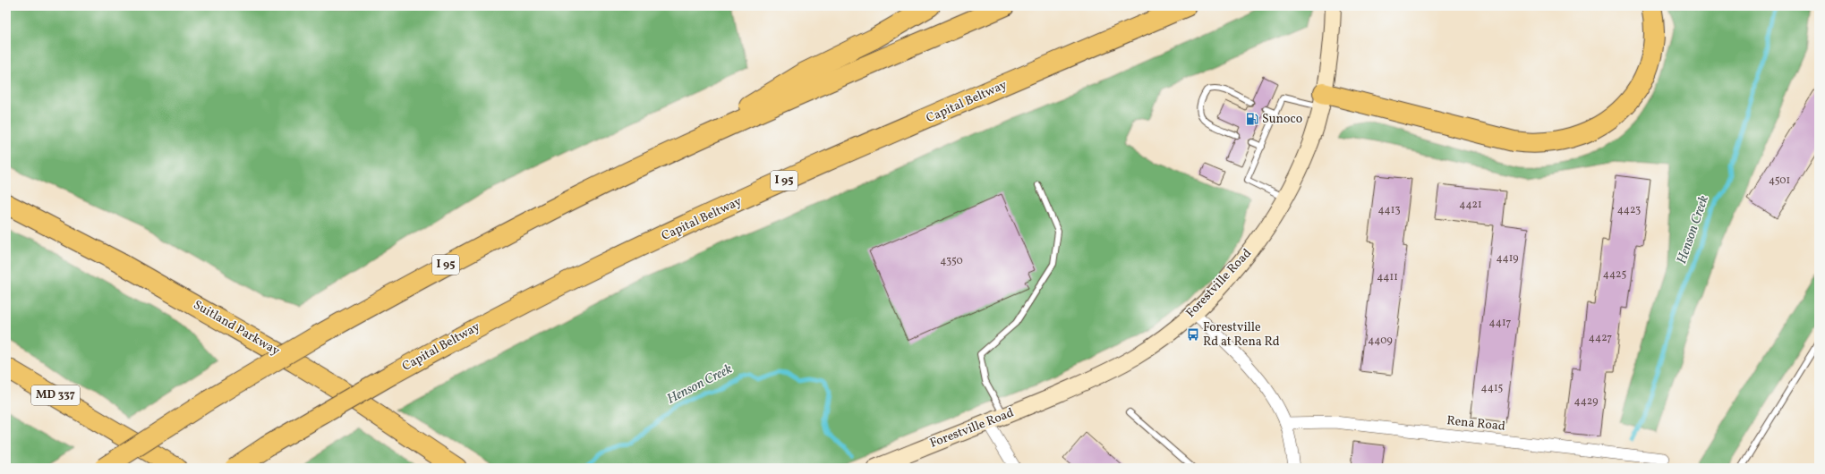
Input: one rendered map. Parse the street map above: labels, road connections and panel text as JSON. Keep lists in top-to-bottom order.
{
  "streets": {
    "highway": [
      "Capital Beltway",
      "I 95",
      "Suitland Parkway",
      "MD 337"
    ],
    "main road": ["Forestville Road"],
    "street": ["Rena Road"]
  },
  "water": ["Henson Creek"],
  "places": {
    "fuel station": ["Sunoco"],
    "bus stop": ["Forestville Rd at Rena Rd"]
  },
  "house_numbers": [
    "4501",
    "4421",
    "4413",
    "4423",
    "4419",
    "4350",
    "4425",
    "4411",
    "4417",
    "4427",
    "4409",
    "4415",
    "4429"
  ]
}
